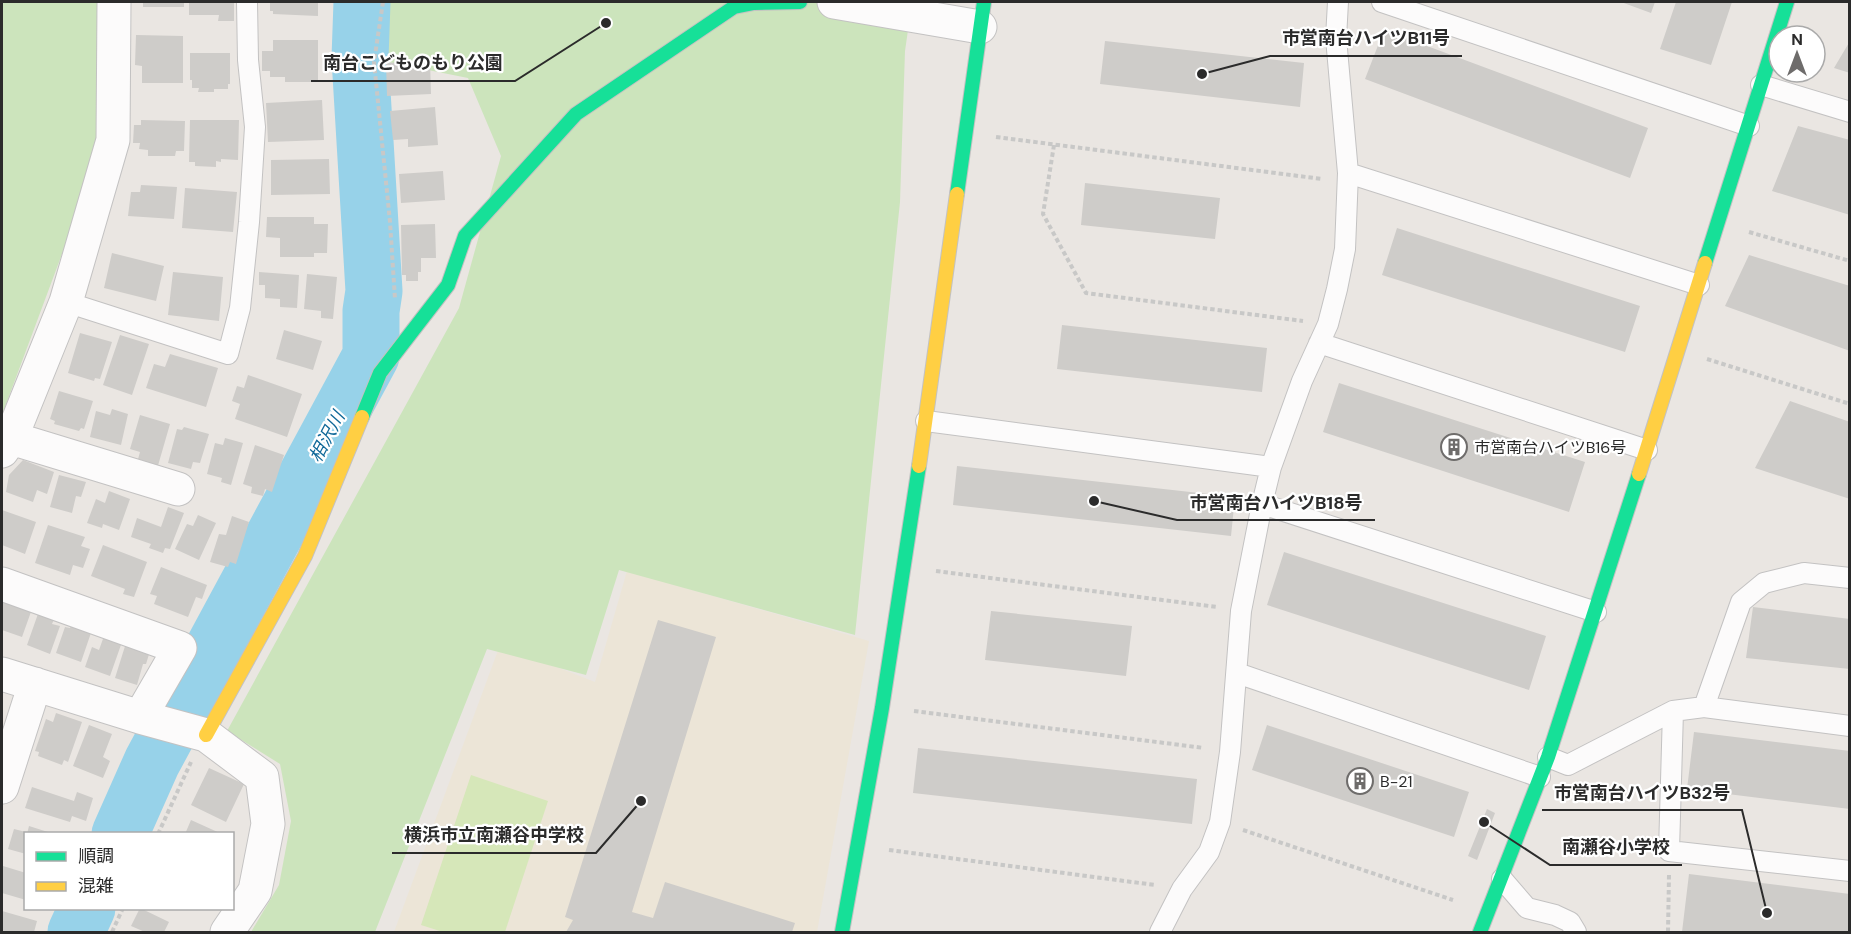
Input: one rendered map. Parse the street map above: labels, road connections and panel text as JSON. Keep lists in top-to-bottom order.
{
  "water": ["相沢川"],
  "places": {
    "other": [
      "南台こどものもり公園",
      "市営南台ハイツB11号",
      "市営南台ハイツB18号",
      "横浜市立南瀬谷中学校",
      "南瀬谷小学校",
      "市営南台ハイツB32号"
    ],
    "building": ["市営南台ハイツB16号", "B-21"]
  },
  "legend": ["順調", "混雑"],
  "north": "top"
}
